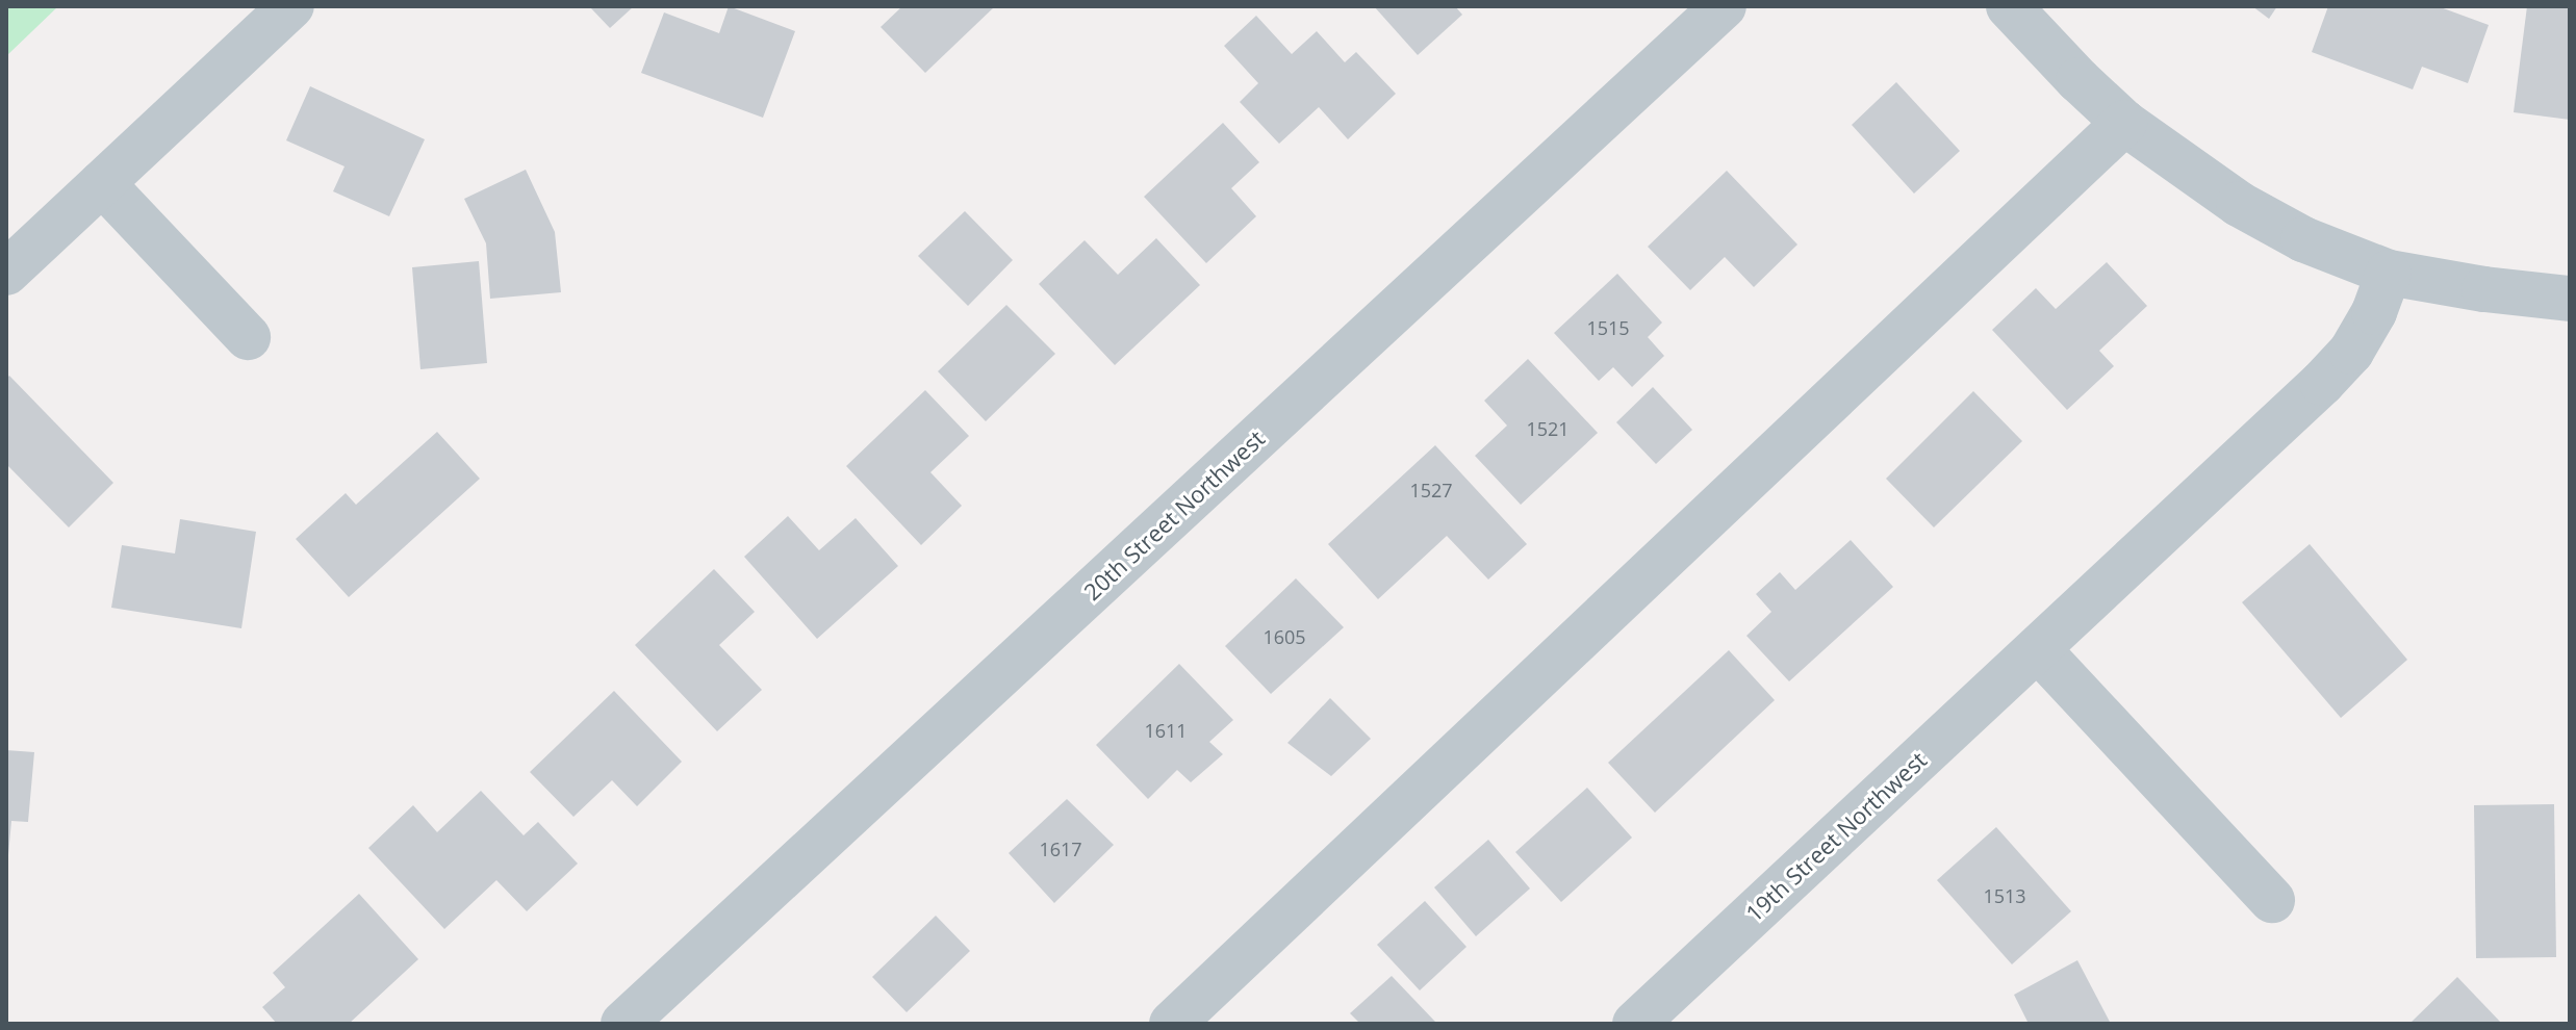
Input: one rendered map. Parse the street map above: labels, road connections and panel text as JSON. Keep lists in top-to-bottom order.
{
  "streets": {
    "street": ["20th Street Northwest", "19th Street Northwest"]
  },
  "house_numbers": [
    "1515",
    "1521",
    "1527",
    "1605",
    "1611",
    "1617",
    "1513"
  ]
}
